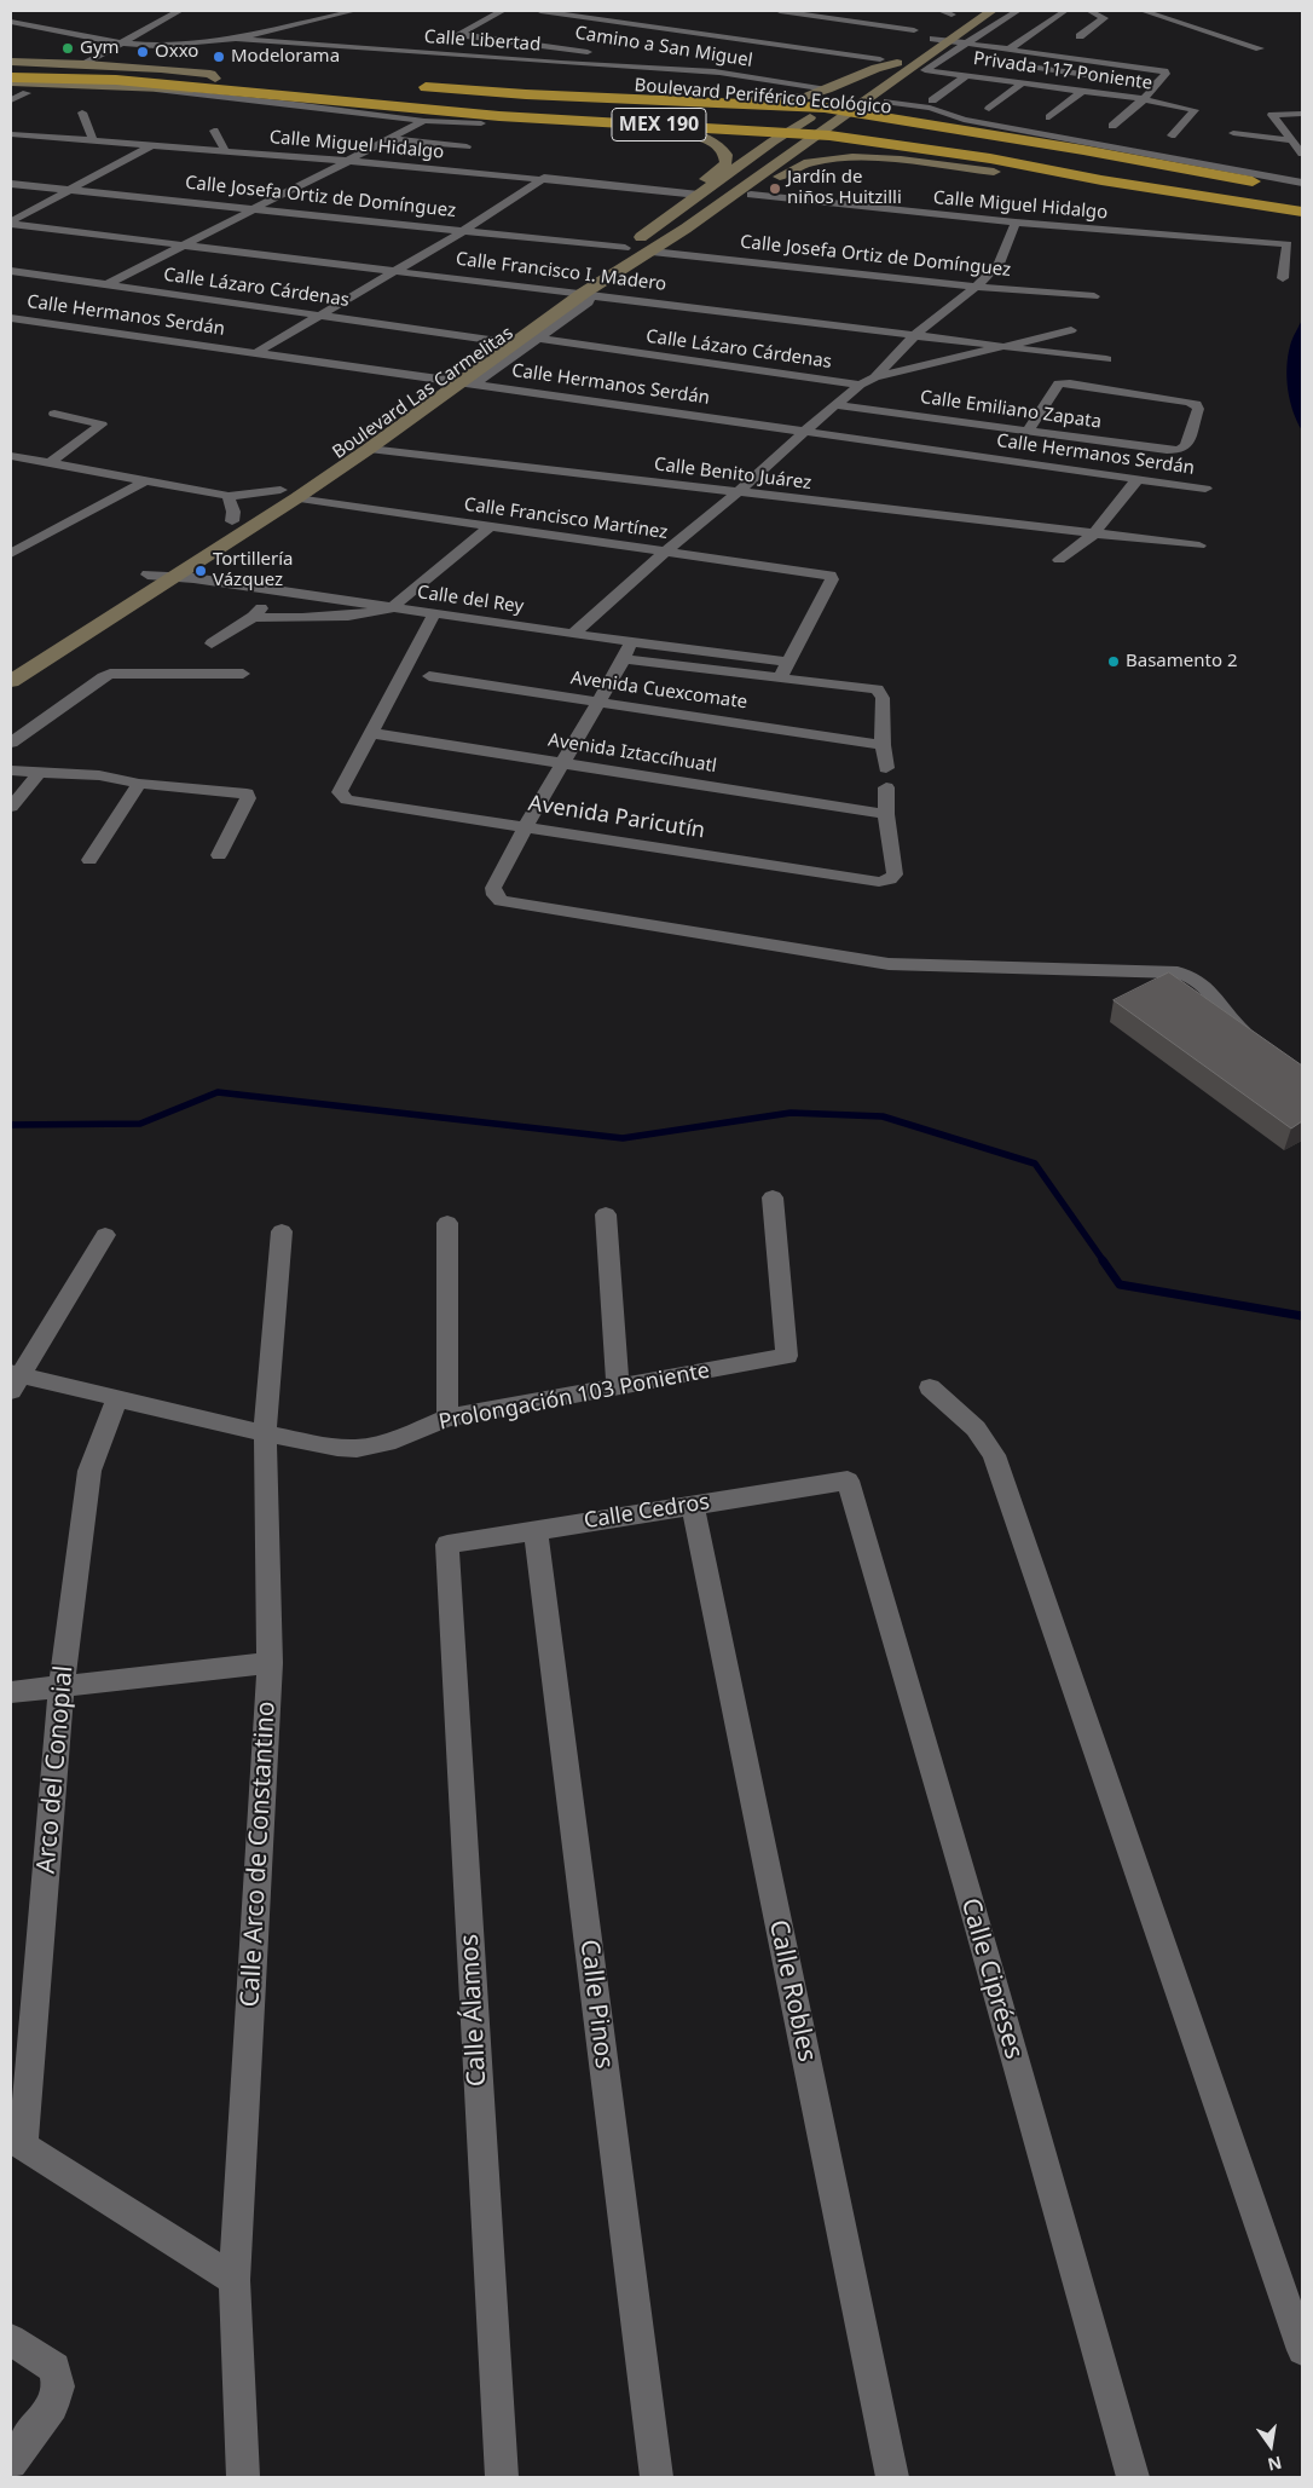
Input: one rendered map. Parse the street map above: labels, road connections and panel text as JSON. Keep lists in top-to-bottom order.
{
  "streets": {
    "highway": ["Boulevard Periférico Ecológico", "MEX 190"],
    "main road": ["Boulevard Las Carmelitas"],
    "street": [
      "Calle Libertad",
      "Camino a San Miguel",
      "Privada 117 Poniente",
      "Calle Miguel Hidalgo",
      "Calle Josefa Ortiz de Domínguez",
      "Calle Francisco I. Madero",
      "Calle Lázaro Cárdenas",
      "Calle Hermanos Serdán",
      "Calle Emiliano Zapata",
      "Calle Benito Juárez",
      "Calle Francisco Martínez",
      "Calle del Rey",
      "Avenida Cuexcomate",
      "Avenida Iztaccíhuatl",
      "Avenida Paricutín",
      "Prolongación 103 Poniente",
      "Calle Cedros",
      "Arco del Conopial",
      "Calle Arco de Constantino",
      "Calle Cipréses",
      "Calle Robles",
      "Calle Pinos",
      "Calle Álamos"
    ]
  },
  "crossings": [
    ["Calle Libertad", "Camino a San Miguel"],
    ["Calle Miguel Hidalgo", "Boulevard Las Carmelitas"],
    ["Calle Josefa Ortiz de Domínguez", "Boulevard Las Carmelitas"],
    ["Calle Francisco I. Madero", "Boulevard Las Carmelitas"],
    ["Calle Lázaro Cárdenas", "Boulevard Las Carmelitas"],
    ["Calle Hermanos Serdán", "Boulevard Las Carmelitas"],
    ["Boulevard Las Carmelitas", "Calle Benito Juárez"],
    ["Boulevard Las Carmelitas", "Calle Francisco Martínez"],
    ["Boulevard Las Carmelitas", "Calle del Rey"],
    ["Calle Francisco Martínez", "Calle del Rey"],
    ["Avenida Iztaccíhuatl", "Avenida Paricutín"],
    ["Prolongación 103 Poniente", "Arco del Conopial"],
    ["Prolongación 103 Poniente", "Calle Arco de Constantino"],
    ["Calle Cedros", "Calle Cipréses"],
    ["Calle Cedros", "Calle Robles"],
    ["Calle Cedros", "Calle Pinos"],
    ["Calle Cedros", "Calle Álamos"]
  ],
  "places": [
    "Gym",
    "Oxxo",
    "Modelorama",
    "Jardín de niños Huitzilli",
    "Tortillería Vázquez",
    "Basamento 2"
  ],
  "north": "bottom"
}
